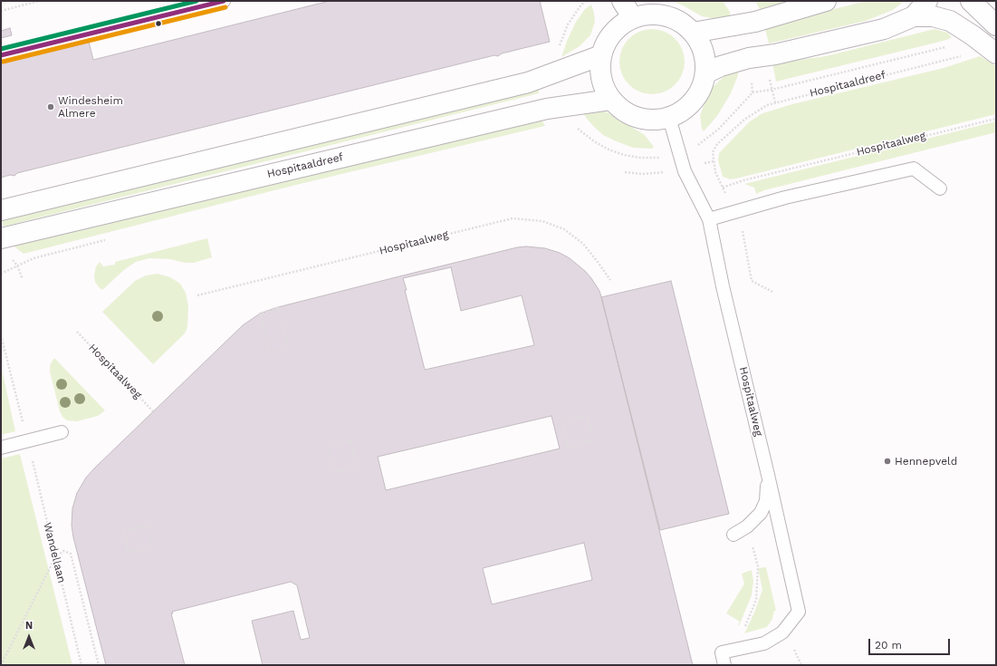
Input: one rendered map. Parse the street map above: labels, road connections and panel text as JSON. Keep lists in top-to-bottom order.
{
  "streets": {
    "main road": ["Hospitaaldreef"],
    "lane": ["Hospitaalweg"],
    "path": ["Wandellaan"]
  },
  "crossings": [
    ["Hospitaaldreef", "Hospitaalweg"]
  ],
  "places": ["Windesheim Almere", "Hennepveld"],
  "scale_bar": "20 m",
  "north": "top"
}
